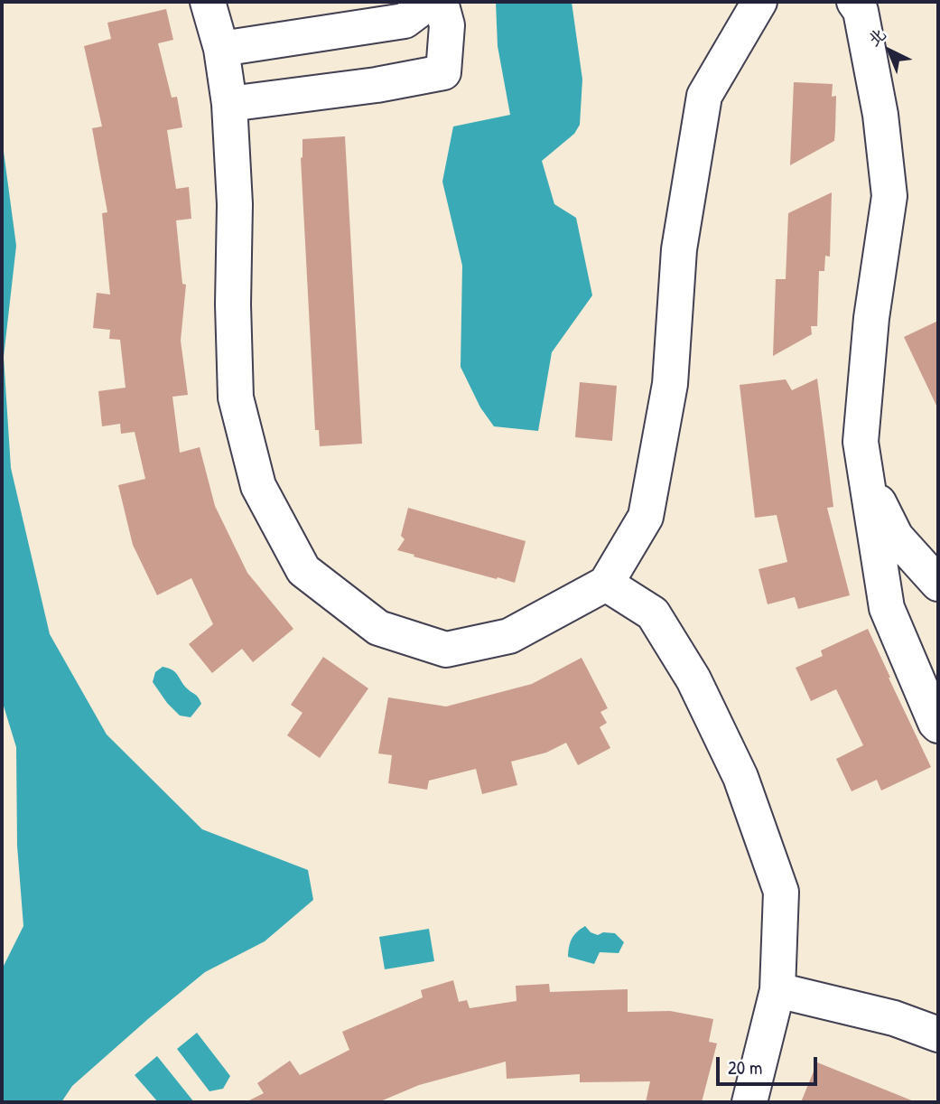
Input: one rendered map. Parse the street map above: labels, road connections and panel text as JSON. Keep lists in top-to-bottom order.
{
  "scale_bar": "20 m",
  "north": "top left"
}
